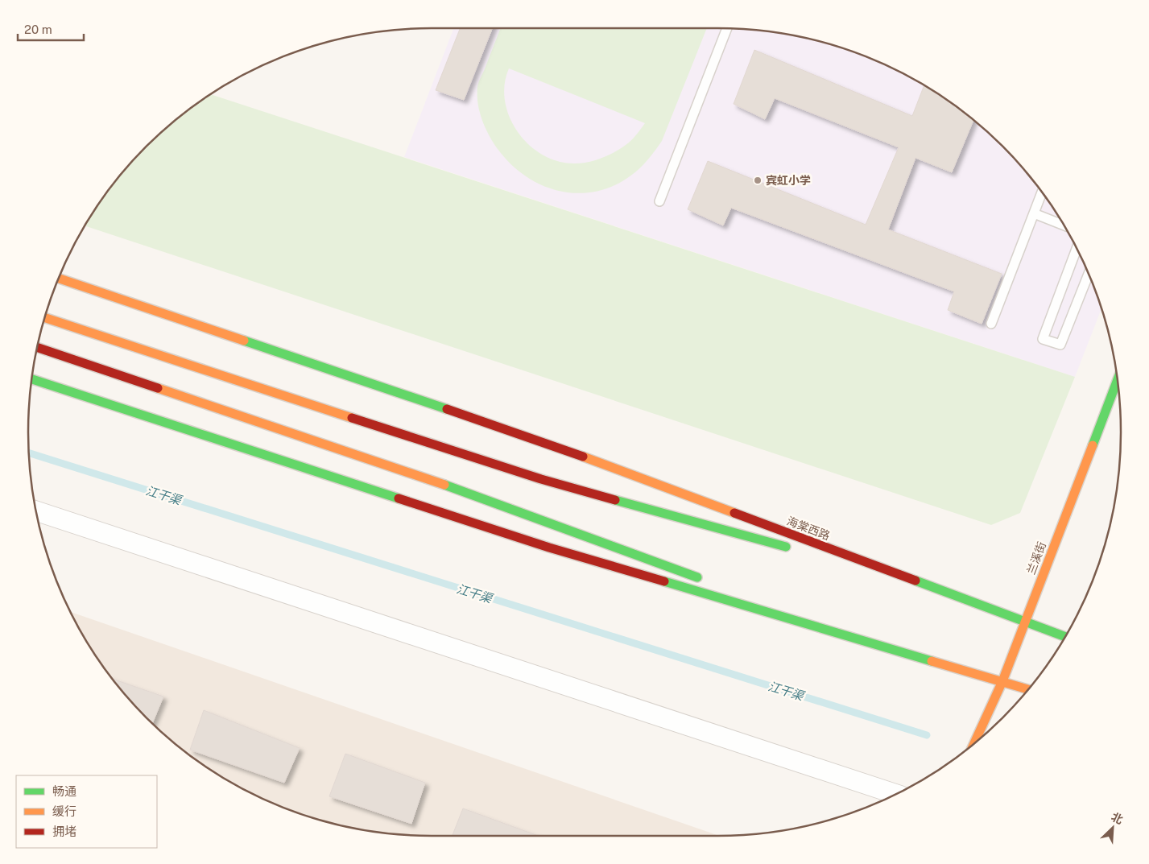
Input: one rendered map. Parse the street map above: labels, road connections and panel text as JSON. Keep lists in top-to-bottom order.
{
  "streets": {
    "main road": ["海棠西路", "兰溪街"]
  },
  "crossings": [
    ["海棠西路", "兰溪街"]
  ],
  "water": ["江干渠"],
  "places": ["宾虹小学"],
  "legend": ["畅通", "缓行", "拥堵"],
  "scale_bar": "20 m",
  "north": "top right"
}
